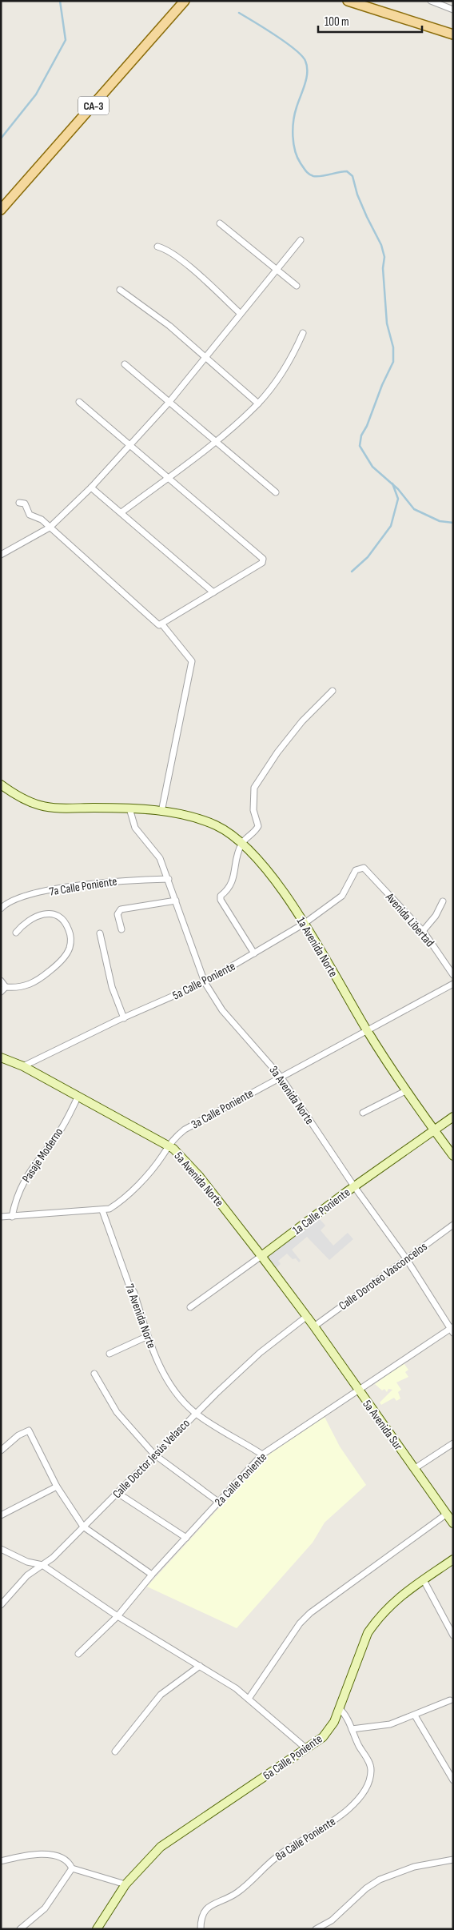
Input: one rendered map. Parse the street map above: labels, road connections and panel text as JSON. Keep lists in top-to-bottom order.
{
  "streets": {
    "main road": ["CA-3"],
    "street": [
      "7a Calle Poniente",
      "Avenida Libertad",
      "1a Avenida Norte",
      "5a Calle Poniente",
      "3a Avenida Norte",
      "3a Calle Poniente",
      "Pasaje Moderno",
      "5a Avenida Norte",
      "1a Calle Poniente",
      "Calle Doroteo Vasconcelos",
      "7a Avenida Norte",
      "5a Avenida Sur",
      "Calle Doctor Jesús Velasco",
      "2a Calle Poniente",
      "6a Calle Poniente",
      "8a Calle Poniente"
    ]
  },
  "crossings": [
    ["7a Calle Poniente", "3a Avenida Norte"],
    ["Avenida Libertad", "5a Calle Poniente"],
    ["1a Avenida Norte", "5a Calle Poniente"],
    ["1a Avenida Norte", "3a Calle Poniente"],
    ["1a Avenida Norte", "1a Calle Poniente"],
    ["5a Calle Poniente", "3a Avenida Norte"],
    ["5a Calle Poniente", "5a Avenida Norte"],
    ["3a Avenida Norte", "3a Calle Poniente"],
    ["3a Avenida Norte", "1a Calle Poniente"],
    ["3a Avenida Norte", "Calle Doroteo Vasconcelos"],
    ["3a Avenida Norte", "2a Calle Poniente"],
    ["3a Calle Poniente", "Pasaje Moderno"],
    ["3a Calle Poniente", "5a Avenida Norte"],
    ["3a Calle Poniente", "7a Avenida Norte"],
    ["Pasaje Moderno", "5a Avenida Norte"],
    ["5a Avenida Norte", "1a Calle Poniente"],
    ["5a Avenida Norte", "Calle Doroteo Vasconcelos"],
    ["5a Avenida Norte", "5a Avenida Sur"],
    ["5a Avenida Norte", "Calle Doctor Jesús Velasco"],
    ["Calle Doroteo Vasconcelos", "5a Avenida Sur"],
    ["7a Avenida Norte", "Calle Doctor Jesús Velasco"],
    ["7a Avenida Norte", "2a Calle Poniente"],
    ["5a Avenida Sur", "2a Calle Poniente"],
    ["6a Calle Poniente", "8a Calle Poniente"]
  ],
  "scale_bar": "100 m"
}
